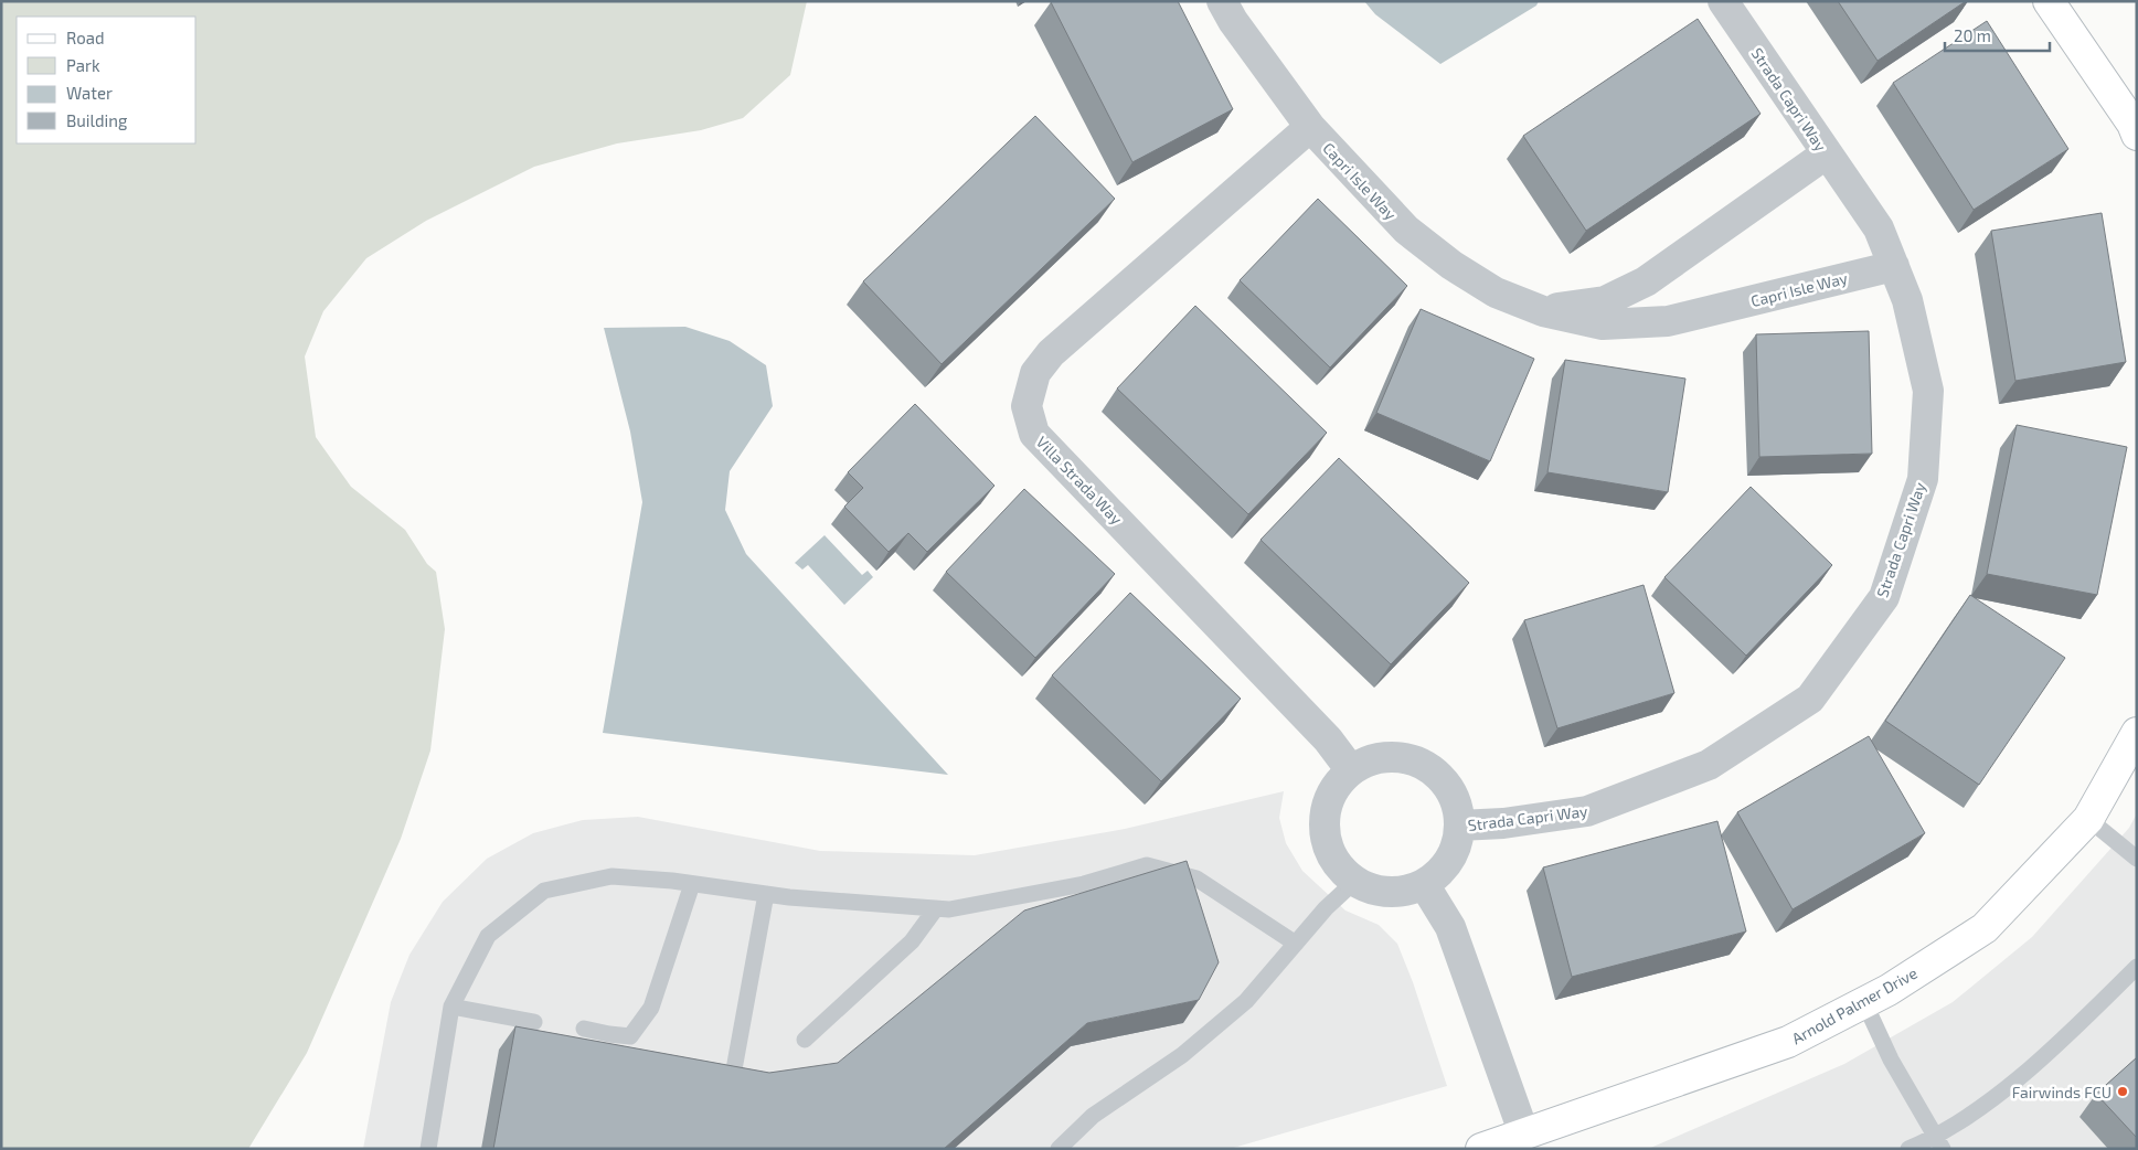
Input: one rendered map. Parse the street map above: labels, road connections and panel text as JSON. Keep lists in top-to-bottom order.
{
  "streets": {
    "street": [
      "Strada Capri Way",
      "Capri Isle Way",
      "Villa Strada Way",
      "Arnold Palmer Drive"
    ]
  },
  "crossings": [
    ["Strada Capri Way", "Capri Isle Way"],
    ["Strada Capri Way", "Villa Strada Way"],
    ["Capri Isle Way", "Villa Strada Way"]
  ],
  "places": ["Fairwinds FCU"],
  "legend": [
    "Road",
    "Park",
    "Water",
    "Building"
  ],
  "scale_bar": "20 m"
}
